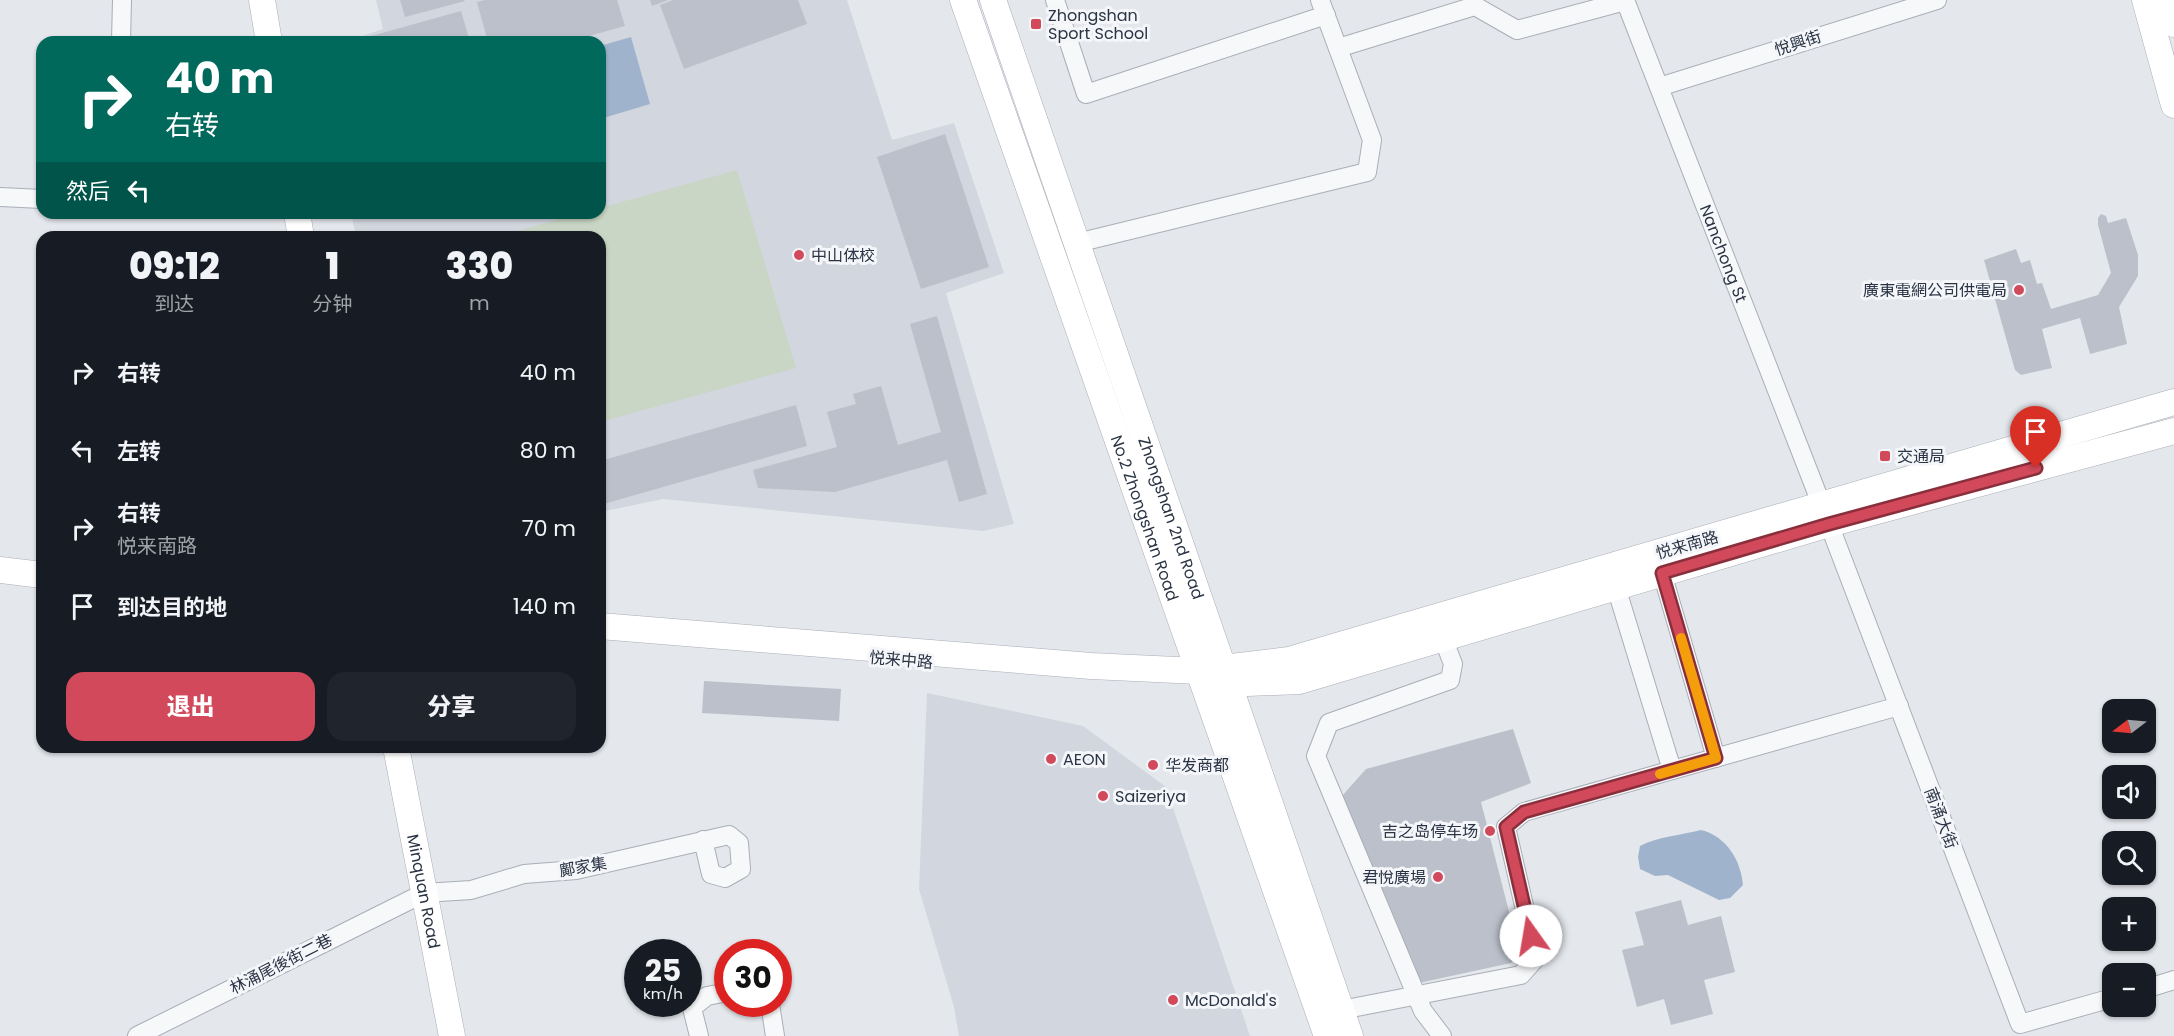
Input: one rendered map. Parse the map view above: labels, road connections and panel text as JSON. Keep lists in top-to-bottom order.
{
  "streets": {
    "street": [
      "悅興街",
      "Nanchong St",
      "No.2 Zhongshan Road",
      "Zhongshan 2nd Road",
      "悦来南路",
      "悦来中路",
      "南涌大街",
      "鄺家集",
      "Minquan Road",
      "林涌尾後街二巷"
    ]
  },
  "crossings": [
    ["悅興街", "Nanchong St"],
    ["Nanchong St", "悦来南路"],
    ["Nanchong St", "南涌大街"],
    ["No.2 Zhongshan Road", "悦来南路"],
    ["No.2 Zhongshan Road", "悦来中路"],
    ["Zhongshan 2nd Road", "悦来南路"],
    ["悦来南路", "悦来中路"],
    ["悦来南路", "南涌大街"],
    ["鄺家集", "Minquan Road"],
    ["鄺家集", "林涌尾後街二巷"],
    ["Minquan Road", "林涌尾後街二巷"]
  ],
  "places": {
    "transit": ["Zhongshan Sport School", "交通局"],
    "other": [
      "中山体校",
      "廣東電網公司供電局",
      "AEON",
      "华发商都",
      "Saizeriya",
      "吉之岛停车场",
      "君悅廣場",
      "McDonald's"
    ]
  },
  "north": "left",
  "page": {
    "turn": ["40 m", "右转"],
    "then": "然后",
    "eta": [
      "09:12",
      "到达",
      "1",
      "分钟",
      "330",
      "m"
    ],
    "list": [
      {
        "name": "右转",
        "value": "40 m"
      },
      {
        "name": "左转",
        "value": "80 m"
      },
      {
        "name": "右转",
        "note": "悦来南路",
        "value": "70 m"
      },
      {
        "name": "到达目的地",
        "value": "140 m"
      }
    ],
    "buttons": ["退出", "分享"],
    "map_buttons": ["+", "−"],
    "speed": "25 km/h",
    "limit": "30"
  }
}
